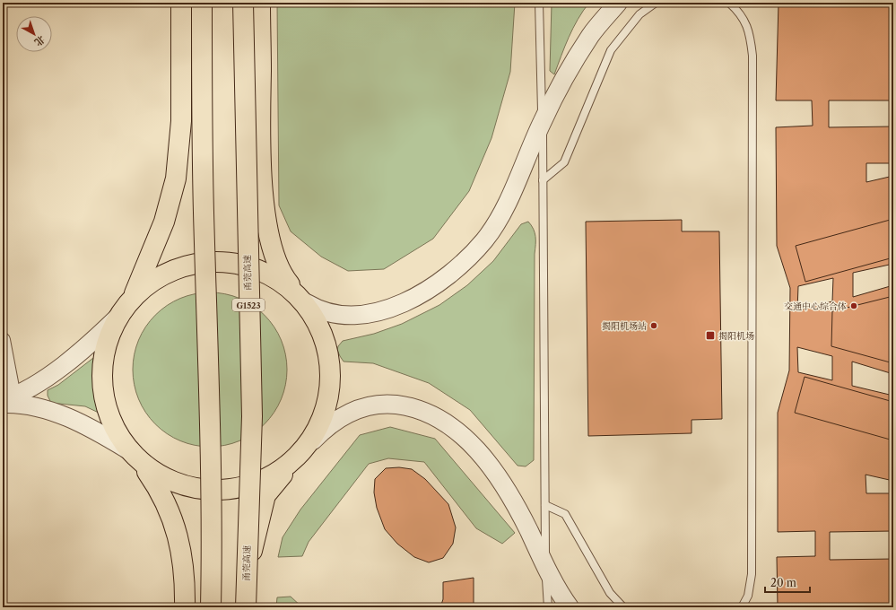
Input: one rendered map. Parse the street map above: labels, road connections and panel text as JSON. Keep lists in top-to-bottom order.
{
  "streets": {
    "main road": ["甬莞高速", "G1523"]
  },
  "places": {
    "other": ["交通中心综合体", "揭阳机场站"],
    "transit": ["揭阳机场"]
  },
  "scale_bar": "20 m",
  "north": "bottom right"
}
